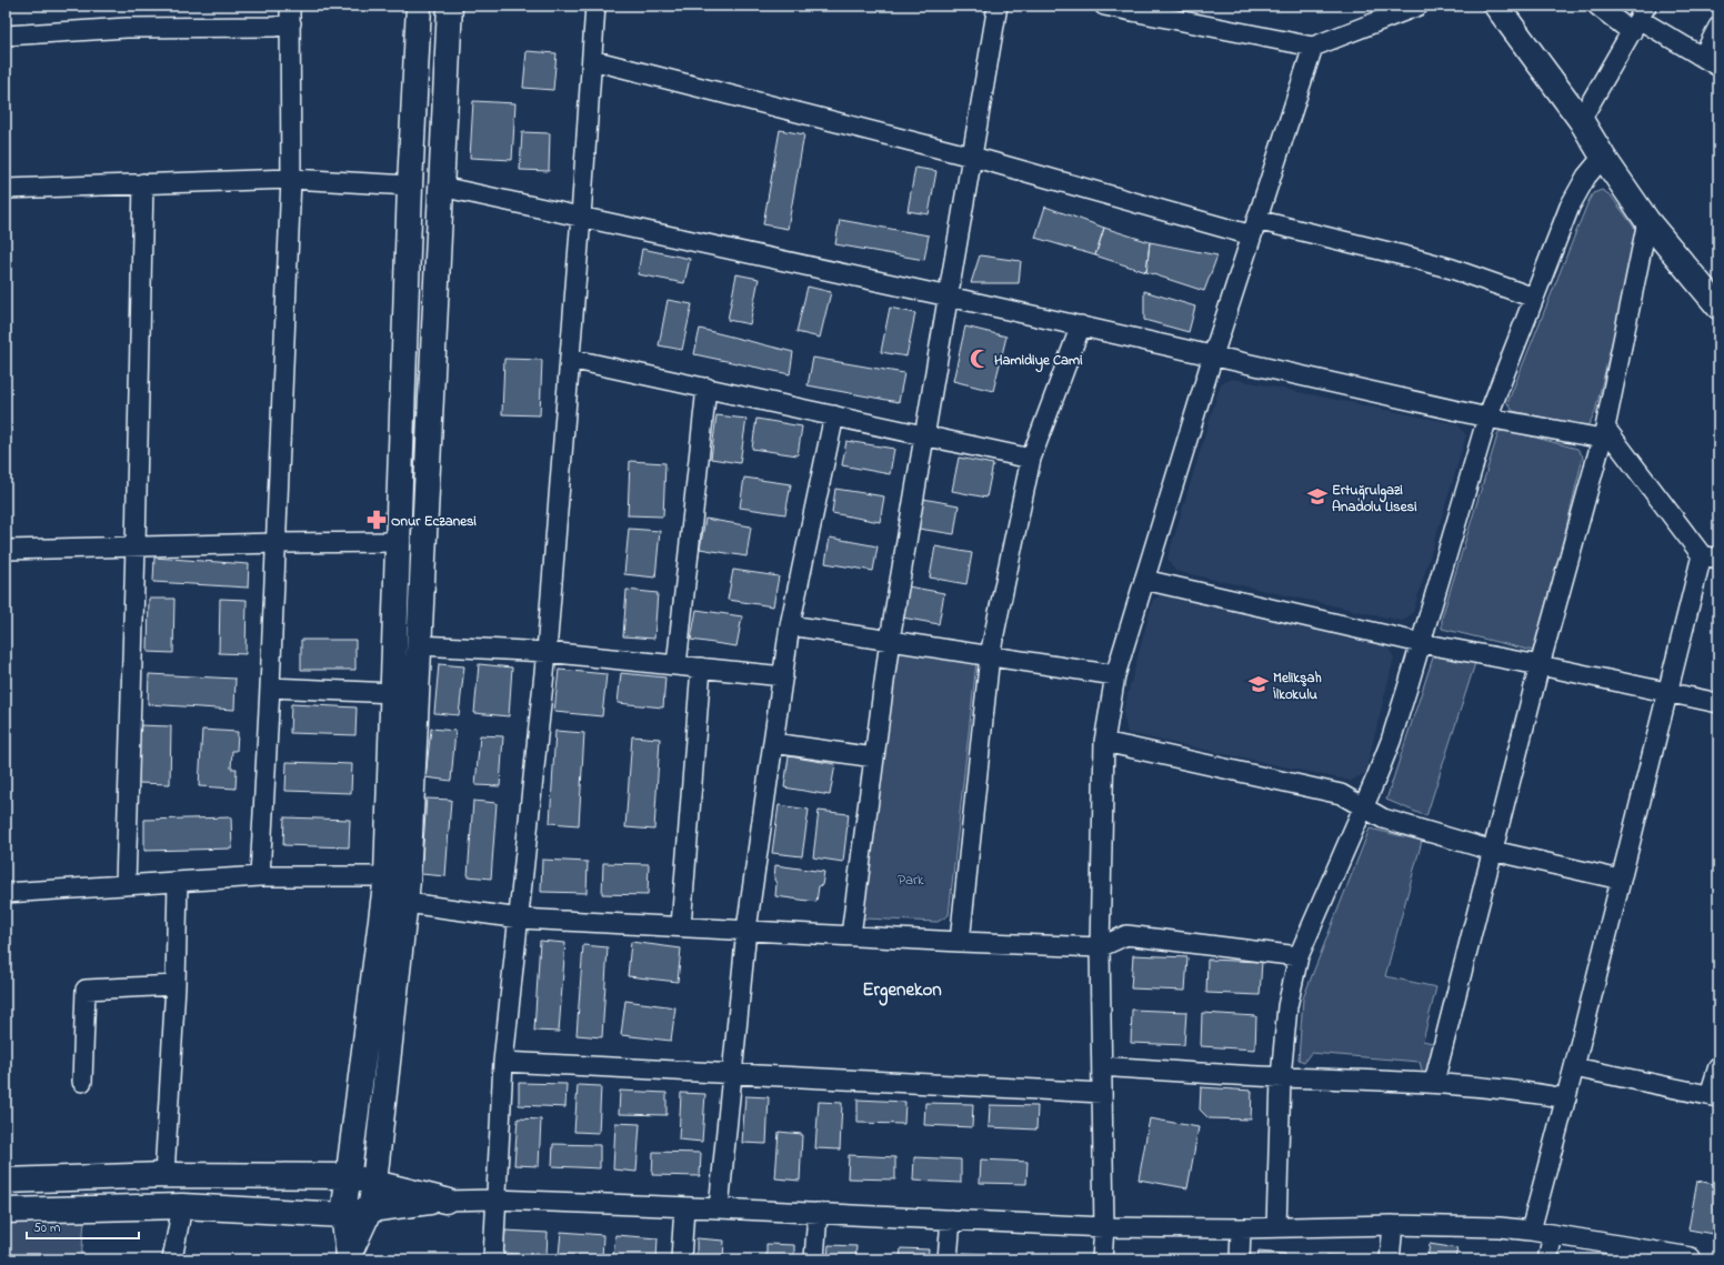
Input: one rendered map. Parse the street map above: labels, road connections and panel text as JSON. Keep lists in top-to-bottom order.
{
  "districts": ["Ergenekon"],
  "parks": ["Park"],
  "places": {
    "mosque": ["Hamidiye Cami"],
    "school or university": ["Ertuğrulgazi Anadolu Lisesi", "Melikşah İlkokulu"],
    "pharmacy": ["Onur Eczanesi"]
  },
  "scale_bar": "50 m"
}
